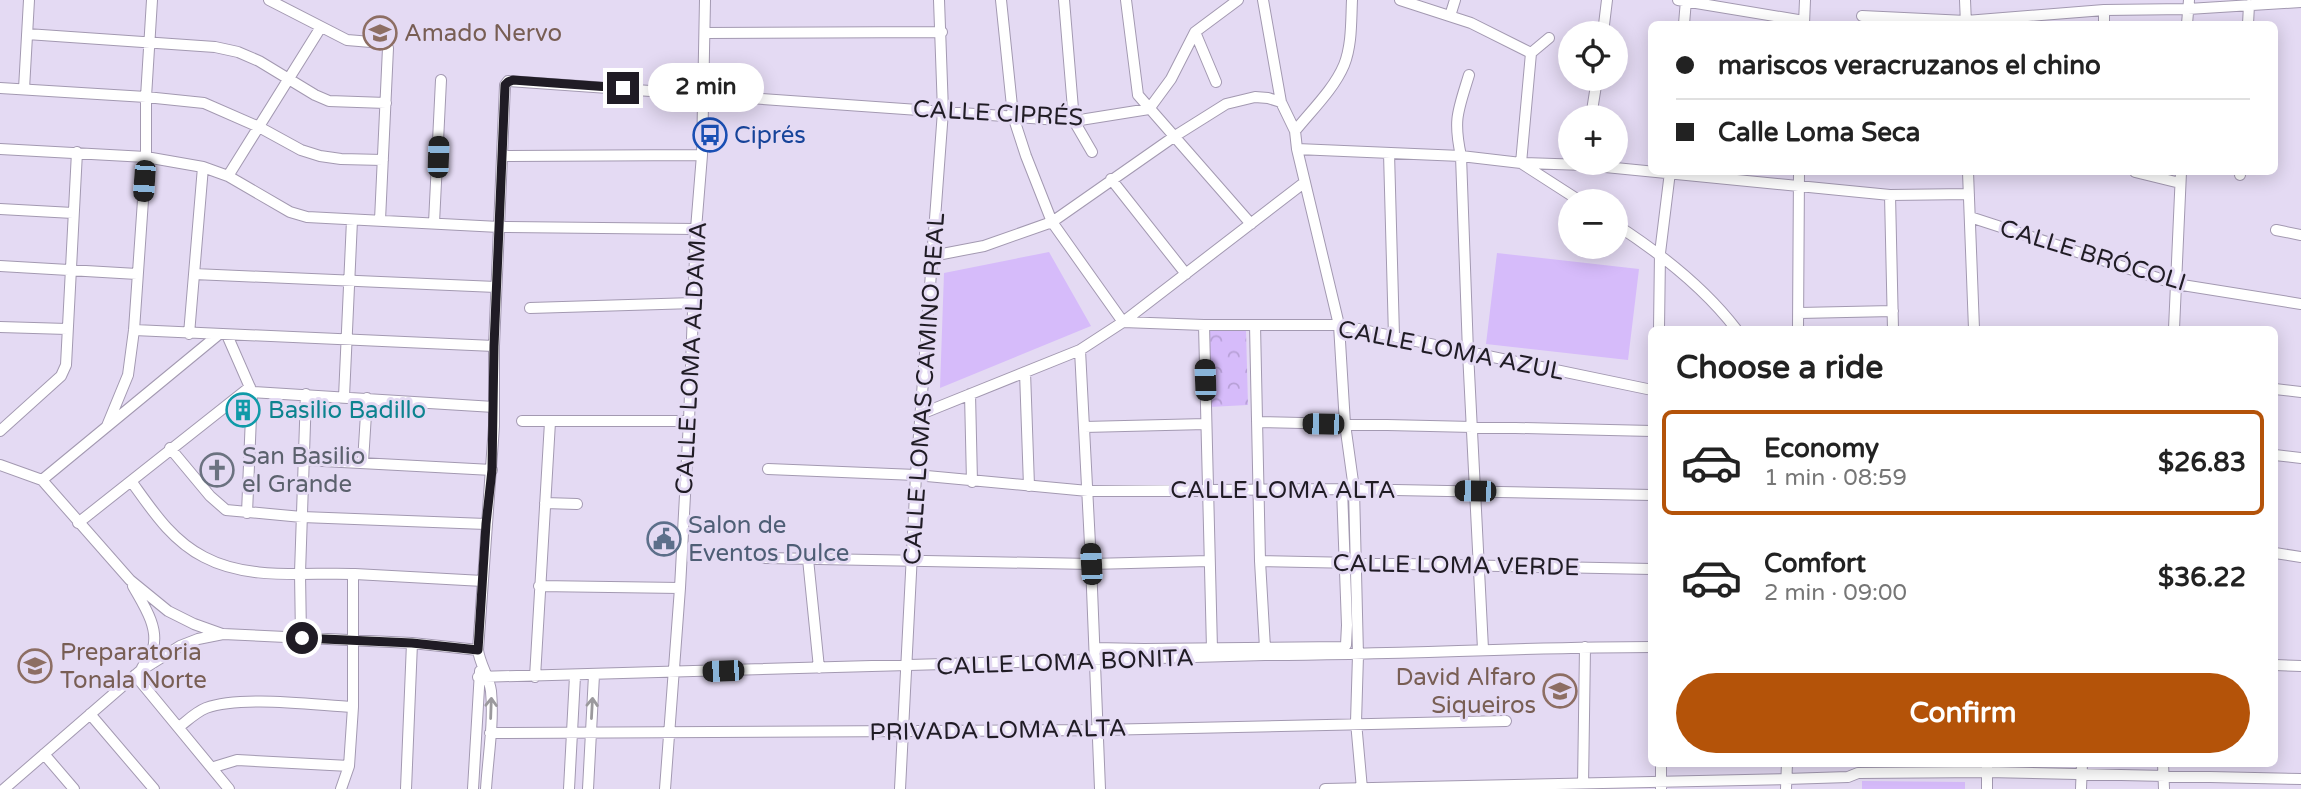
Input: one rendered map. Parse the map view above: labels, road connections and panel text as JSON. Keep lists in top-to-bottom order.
{
  "streets": {
    "street": [
      "CALLE CIPRÉS",
      "CALLE BRÓCOLI",
      "CALLE LOMA AZUL",
      "CALLE LOMA ALDAMA",
      "CALLE LOMAS CAMINO REAL",
      "CALLE LOMA ALTA",
      "CALLE LOMA VERDE",
      "CALLE LOMA BONITA",
      "PRIVADA LOMA ALTA"
    ]
  },
  "crossings": [
    ["CALLE CIPRÉS", "CALLE LOMA ALDAMA"],
    ["CALLE CIPRÉS", "CALLE LOMAS CAMINO REAL"],
    ["CALLE LOMA ALDAMA", "CALLE LOMA BONITA"],
    ["CALLE LOMA ALDAMA", "PRIVADA LOMA ALTA"],
    ["CALLE LOMAS CAMINO REAL", "CALLE LOMA ALTA"],
    ["CALLE LOMAS CAMINO REAL", "CALLE LOMA BONITA"],
    ["CALLE LOMAS CAMINO REAL", "PRIVADA LOMA ALTA"]
  ],
  "places": {
    "school or university": ["Amado Nervo", "Preparatoria Tonala Norte", "David Alfaro Siqueiros"],
    "bus stop": ["Ciprés"],
    "building": ["Basilio Badillo"],
    "church": ["San Basilio el Grande"],
    "public building": ["Salon de Eventos Dulce"]
  },
  "page": {
    "map_buttons": ["+", "−"],
    "banner": ["mariscos veracruzanos el chino", "Calle Loma Seca"],
    "bubble": "2 min",
    "heading": "Choose a ride",
    "list": [
      {
        "name": "Economy",
        "note": "1 min · 08:59",
        "value": "$26.83"
      },
      {
        "name": "Comfort",
        "note": "2 min · 09:00",
        "value": "$36.22"
      }
    ],
    "buttons": "Confirm"
  }
}
